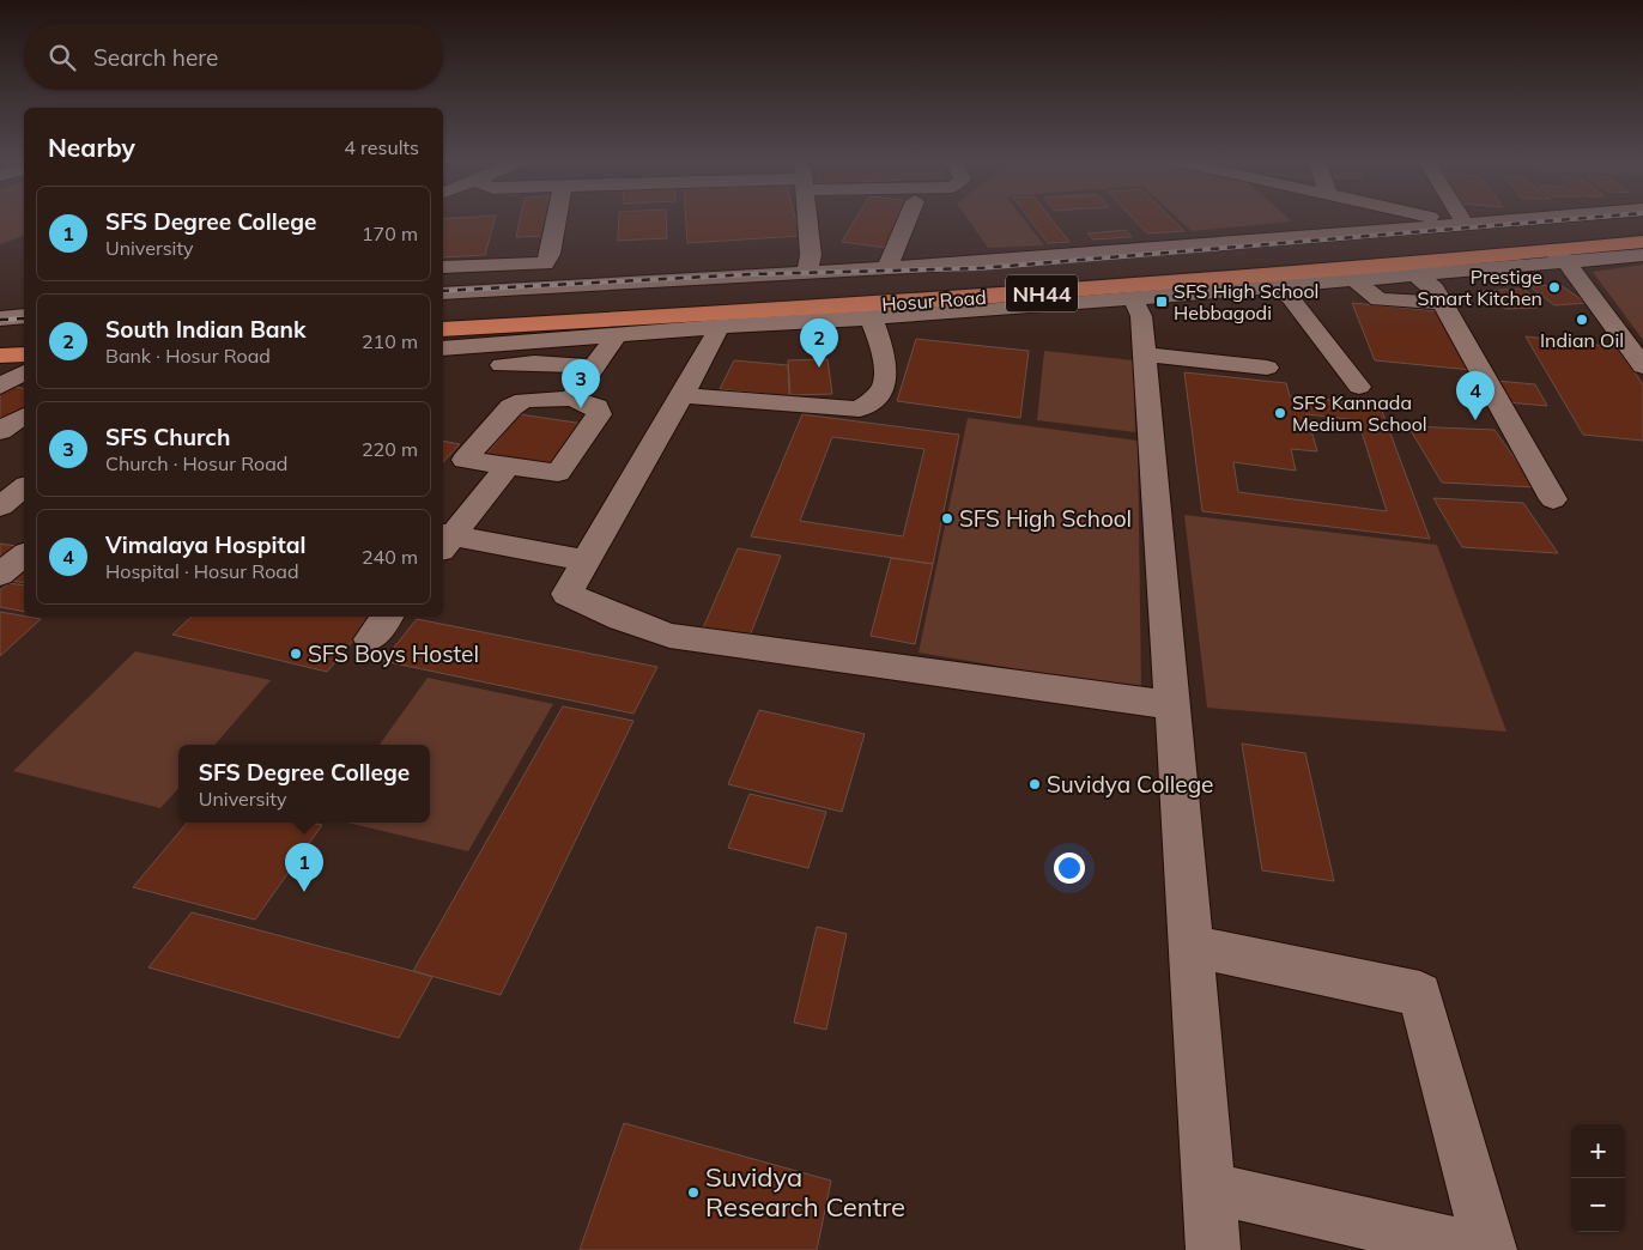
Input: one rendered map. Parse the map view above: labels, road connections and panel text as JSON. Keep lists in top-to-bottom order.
{
  "streets": {
    "highway": ["NH44", "Hosur Road"]
  },
  "places": {
    "other": [
      "Prestige Smart Kitchen",
      "Indian Oil",
      "SFS Kannada Medium School",
      "SFS High School",
      "SFS Boys Hostel",
      "Suvidya College",
      "Suvidya Research Centre"
    ],
    "transit": ["SFS High School Hebbagodi"]
  },
  "page": {
    "search": "Search here",
    "heading": ["Nearby", "4 results"],
    "list": [
      {
        "mark": "1",
        "name": "SFS Degree College",
        "note": "University",
        "value": "170 m"
      },
      {
        "mark": "2",
        "name": "South Indian Bank",
        "note": "Bank · Hosur Road",
        "value": "210 m"
      },
      {
        "mark": "3",
        "name": "SFS Church",
        "note": "Church · Hosur Road",
        "value": "220 m"
      },
      {
        "mark": "4",
        "name": "Vimalaya Hospital",
        "note": "Hospital · Hosur Road",
        "value": "240 m"
      }
    ],
    "pins": [
      "2",
      "3",
      "4",
      "1"
    ],
    "popup": ["SFS Degree College", "University"],
    "map_buttons": ["+", "−"]
  }
}
